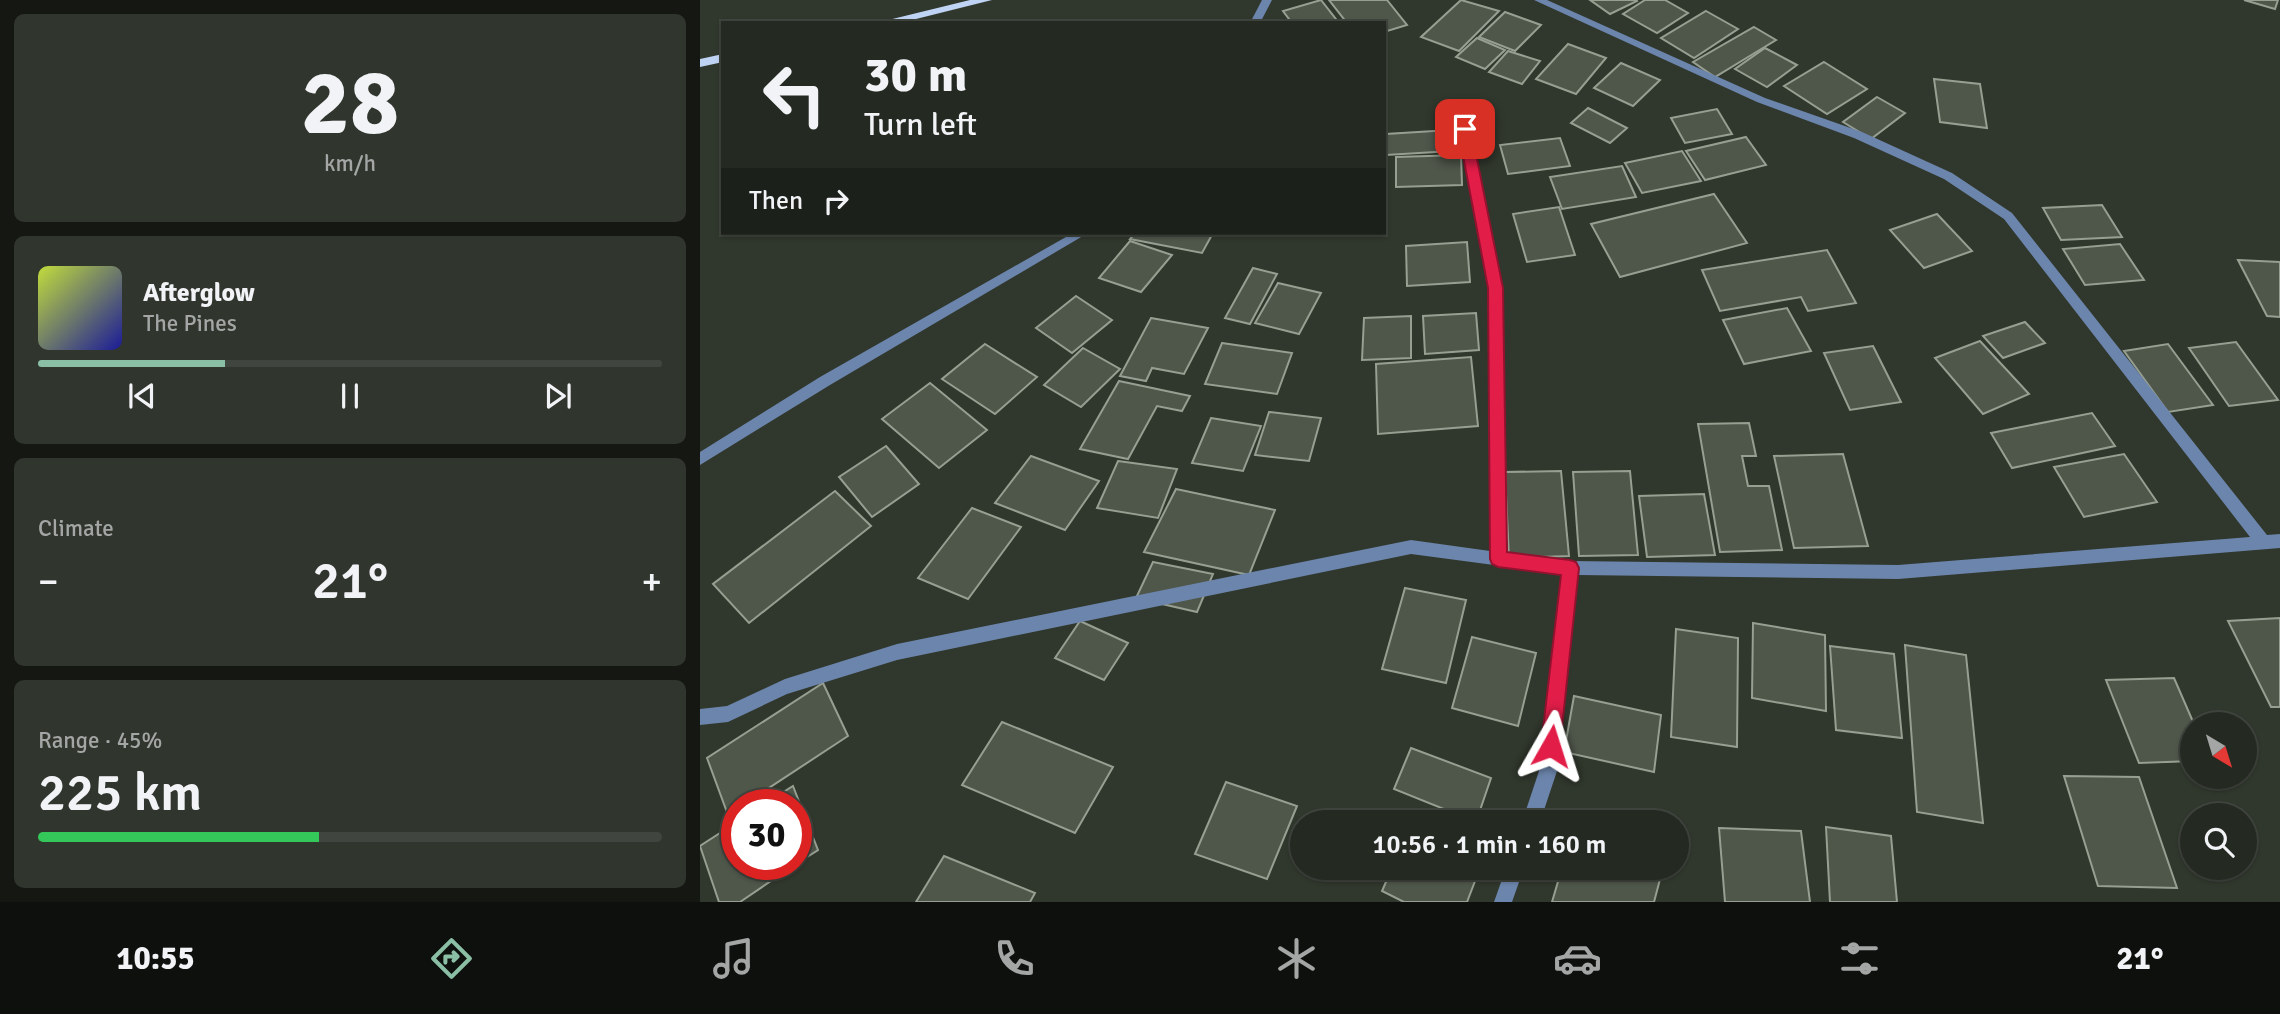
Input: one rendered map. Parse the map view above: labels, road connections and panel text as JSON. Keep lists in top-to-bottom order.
{
  "north": "bottom right",
  "page": {
    "tile": [
      ["28", "km/h"],
      "Climate",
      ["Range · 45%", "225 km"]
    ],
    "turn": ["30 m", "Turn left"],
    "then": "Then",
    "song": ["Afterglow", "The Pines"],
    "heat": ["−", "21°", "+"],
    "limit": "30",
    "trip": "10:56 · 1 min · 160 m",
    "tabs": ["10:55", "21°"]
  }
}
